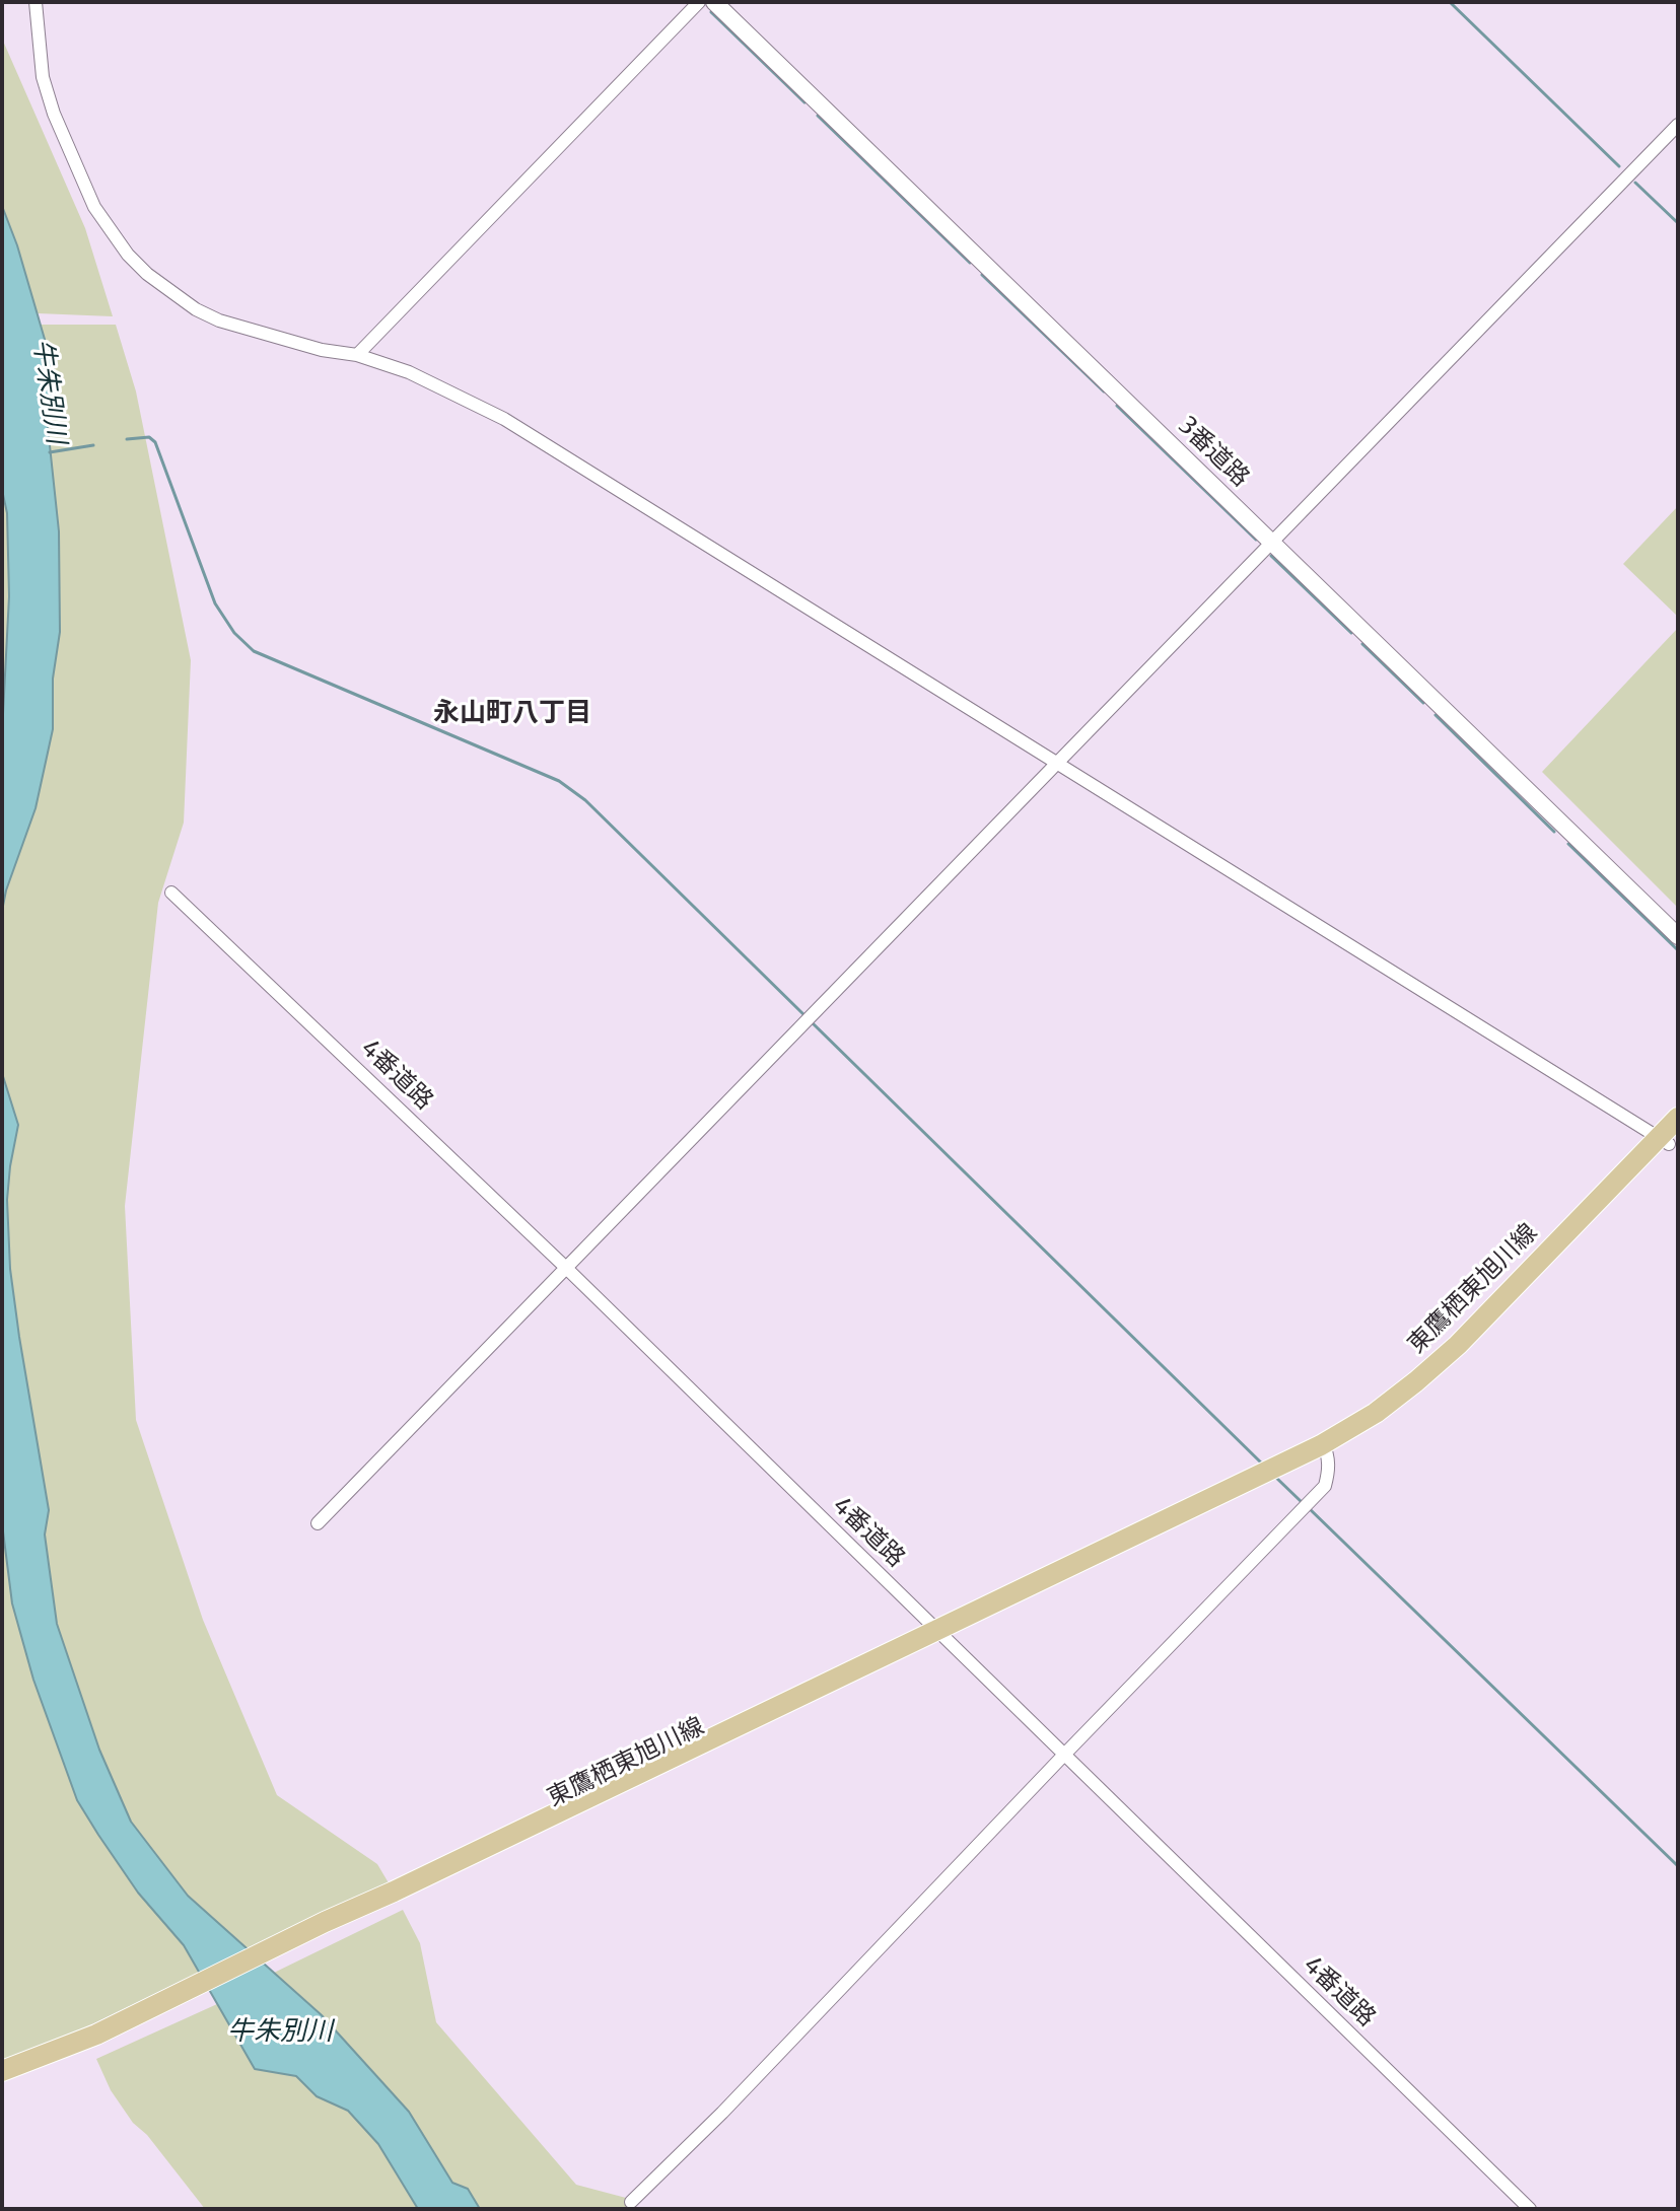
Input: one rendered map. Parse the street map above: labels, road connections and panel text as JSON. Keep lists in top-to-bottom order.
{
  "streets": {
    "main road": ["東鷹栖東旭川線"],
    "street": ["3番道路", "4番道路"]
  },
  "crossings": [
    ["4番道路", "東鷹栖東旭川線"]
  ],
  "districts": ["永山町八丁目"],
  "water": ["牛朱別川"]
}
